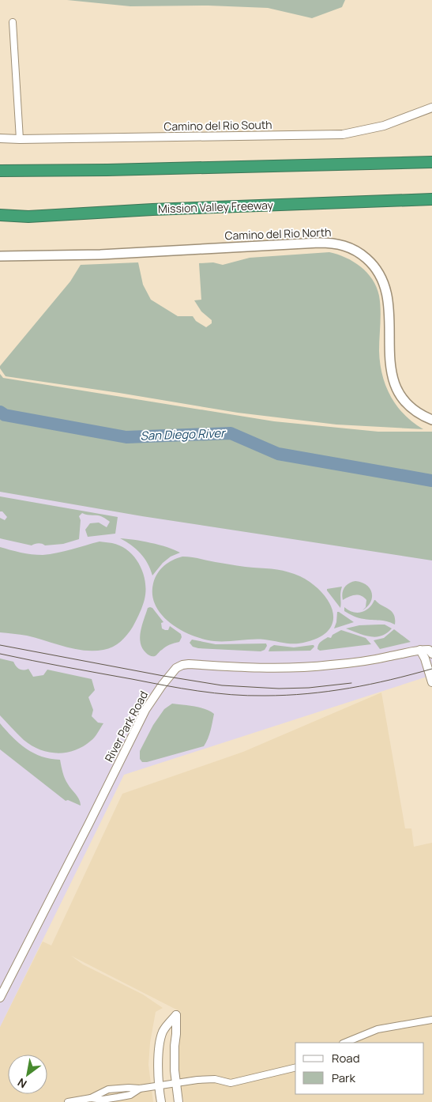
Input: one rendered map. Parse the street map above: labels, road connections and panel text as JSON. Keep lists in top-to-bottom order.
{
  "streets": {
    "highway": ["Mission Valley Freeway"],
    "main road": ["Camino del Rio North"],
    "street": ["Camino del Rio South", "River Park Road"]
  },
  "water": ["San Diego River"],
  "legend": ["Road", "Park"],
  "north": "bottom left"
}
